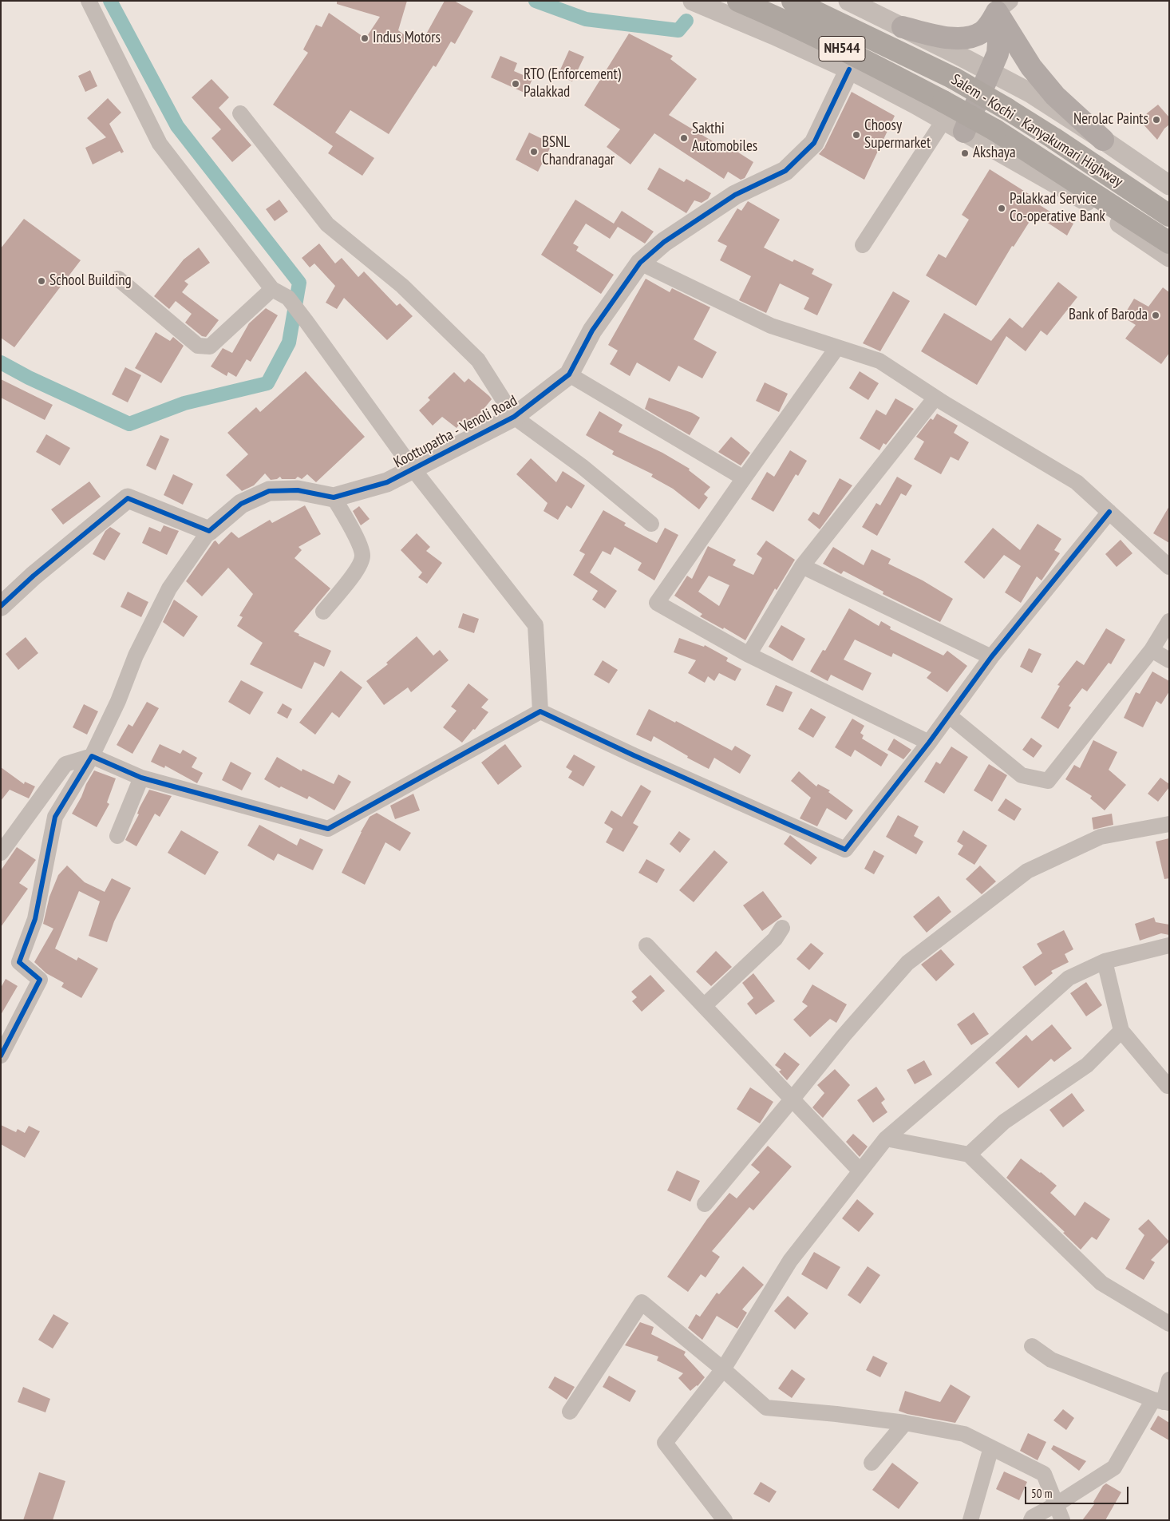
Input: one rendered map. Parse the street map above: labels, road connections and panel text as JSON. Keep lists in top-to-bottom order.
{
  "streets": {
    "highway": ["NH544", "Salem - Kochi - Kanyakumari Highway"],
    "street": ["Koottupatha - Venoli Road"]
  },
  "places": [
    "Indus Motors",
    "RTO (Enforcement) Palakkad",
    "Nerolac Paints",
    "Choosy Supermarket",
    "Sakthi Automobiles",
    "BSNL Chandranagar",
    "Akshaya",
    "Palakkad Service Co-operative Bank",
    "School Building",
    "Bank of Baroda"
  ],
  "scale_bar": "50 m"
}
